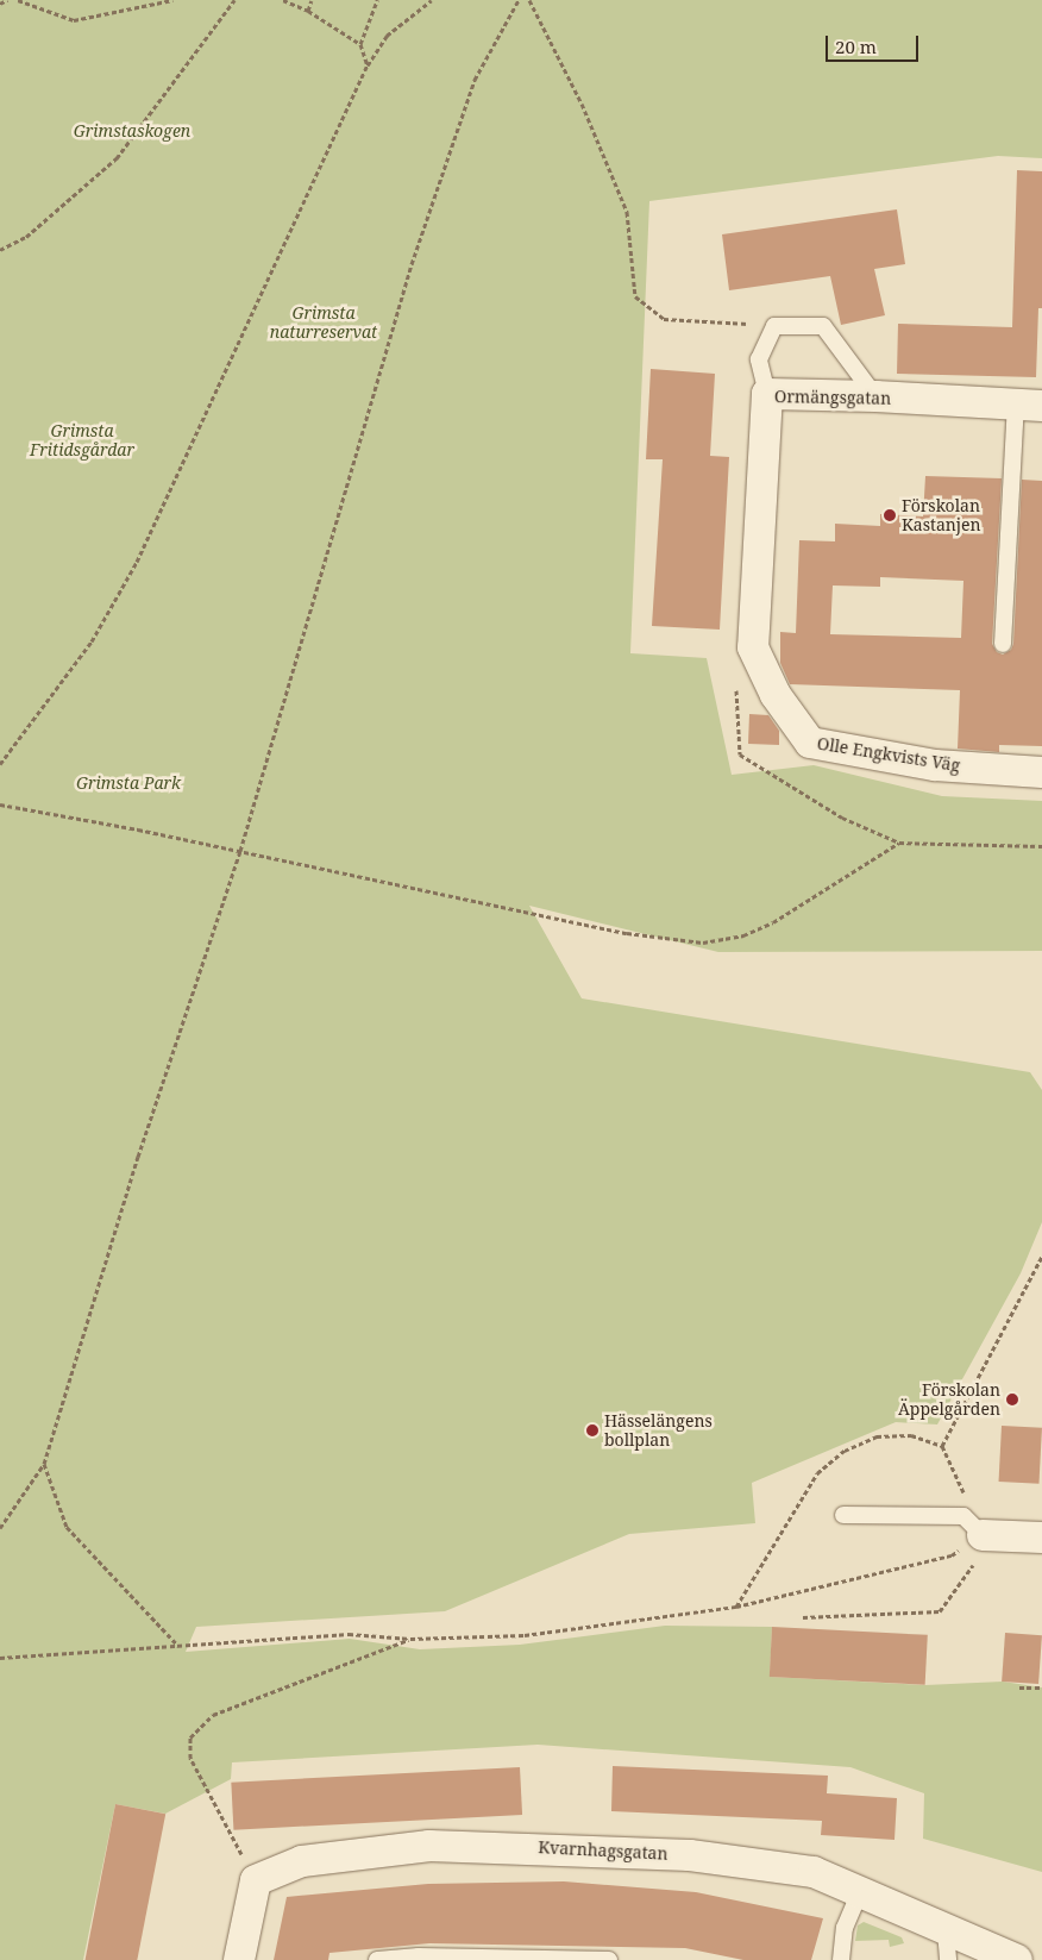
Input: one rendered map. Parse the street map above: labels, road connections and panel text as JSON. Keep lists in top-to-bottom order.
{
  "streets": {
    "street": ["Ormängsgatan", "Olle Engkvists Väg", "Kvarnhagsgatan"]
  },
  "crossings": [
    ["Ormängsgatan", "Olle Engkvists Väg"]
  ],
  "parks": [
    "Grimstaskogen",
    "Grimsta naturreservat",
    "Grimsta Fritidsgårdar",
    "Grimsta Park"
  ],
  "places": ["Förskolan Kastanjen", "Förskolan Äppelgården", "Hässelängens bollplan"],
  "scale_bar": "20 m"
}
